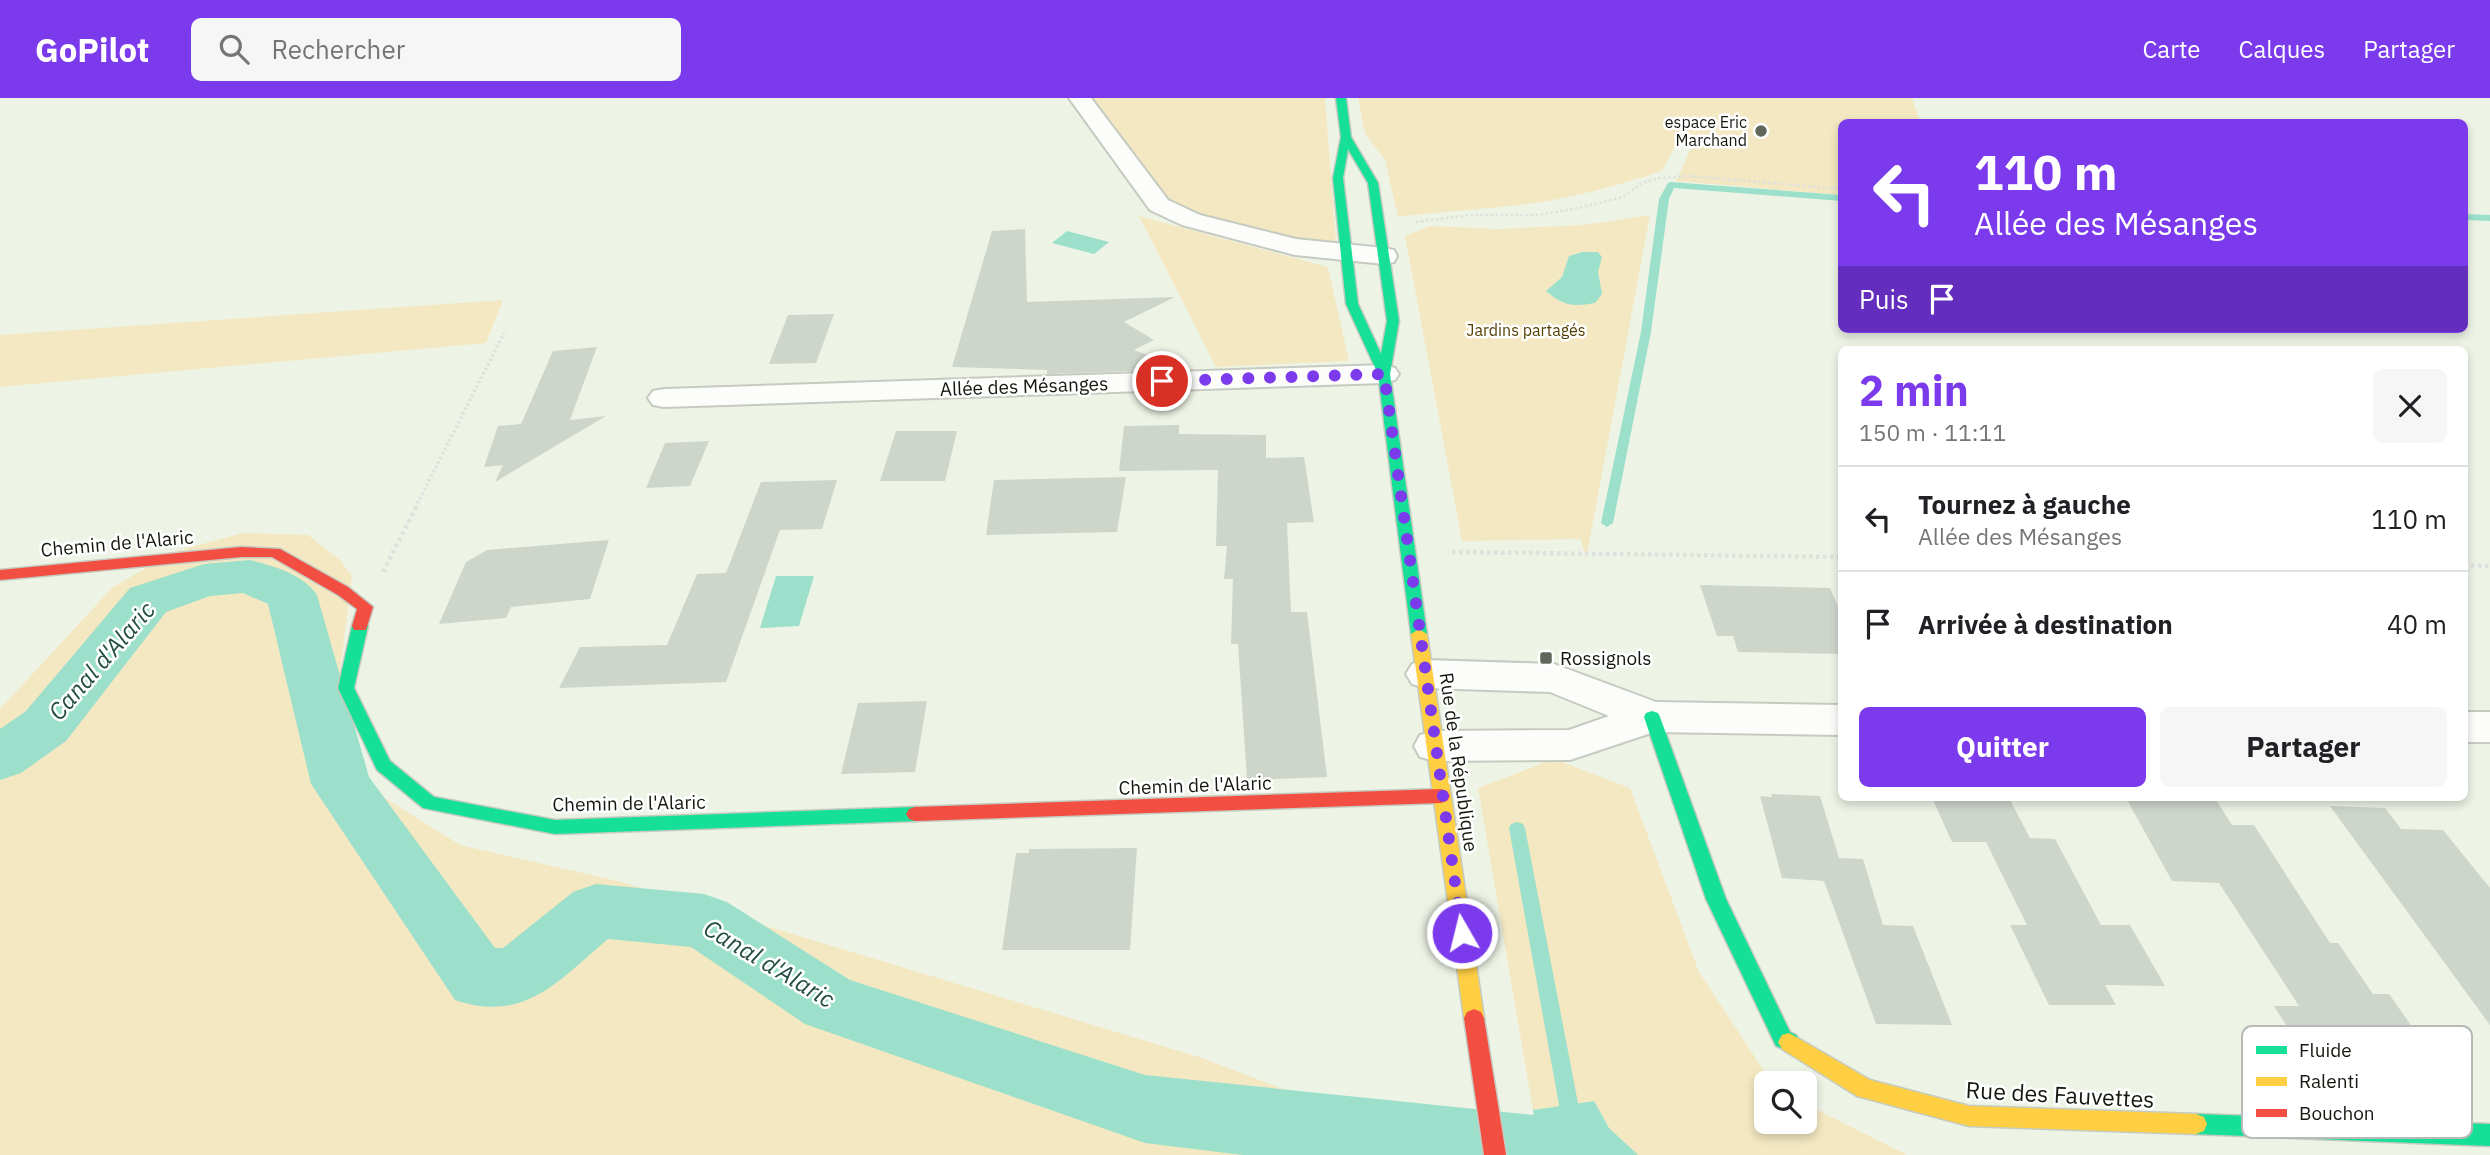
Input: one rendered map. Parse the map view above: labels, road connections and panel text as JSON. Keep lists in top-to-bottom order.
{
  "streets": {
    "street": [
      "Allée des Mésanges",
      "Chemin de l'Alaric",
      "Rue de la République",
      "Rue des Fauvettes"
    ]
  },
  "crossings": [
    ["Allée des Mésanges", "Rue de la République"],
    ["Chemin de l'Alaric", "Rue de la République"]
  ],
  "water": ["Canal d'Alaric"],
  "parks": ["Jardins partagés"],
  "places": {
    "other": ["espace Eric Marchand"],
    "transit": ["Rossignols"]
  },
  "legend": ["Fluide", "Ralenti", "Bouchon"],
  "page": {
    "header": "GoPilot",
    "search": "Rechercher",
    "nav": ["Carte", "Calques", "Partager"],
    "turn": ["110 m", "Allée des Mésanges"],
    "then": "Puis",
    "heading": ["2 min", "150 m · 11:11"],
    "list": [
      {
        "name": "Tournez à gauche",
        "note": "Allée des Mésanges",
        "value": "110 m"
      },
      {
        "name": "Arrivée à destination",
        "value": "40 m"
      }
    ],
    "buttons": ["Quitter", "Partager"]
  }
}
